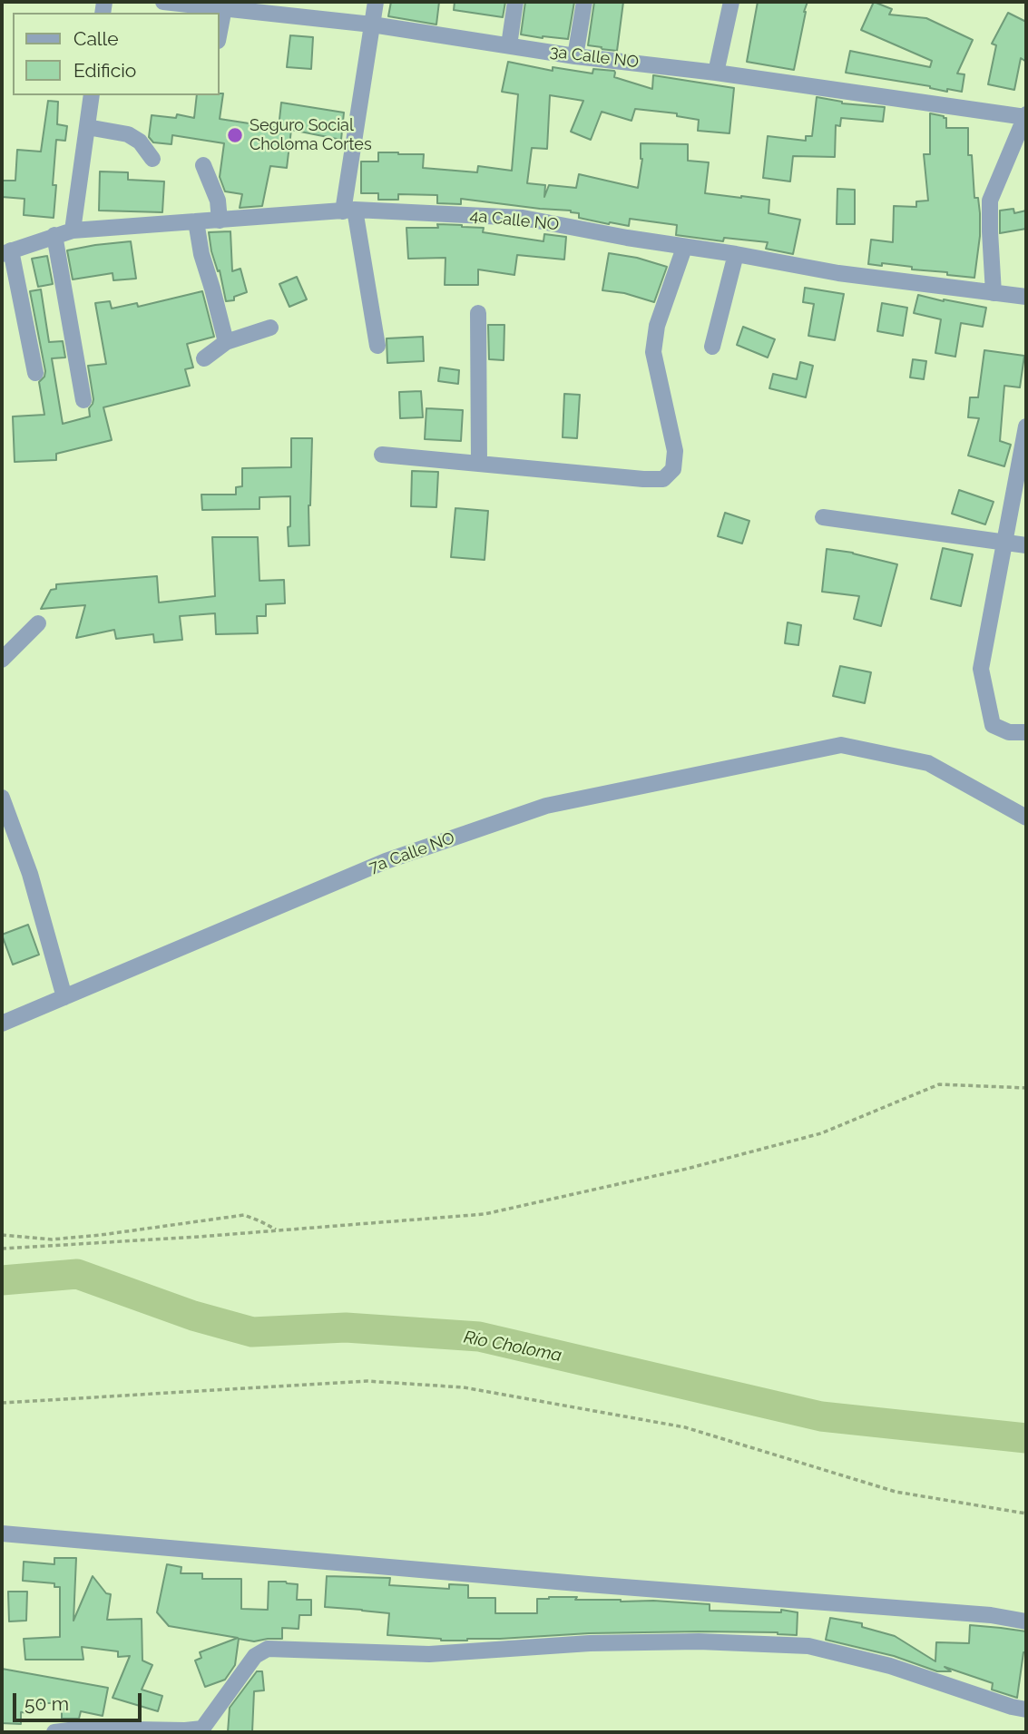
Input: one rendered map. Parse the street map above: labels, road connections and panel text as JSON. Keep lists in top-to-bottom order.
{
  "streets": {
    "street": ["3a Calle NO", "4a Calle NO", "7a Calle NO"]
  },
  "water": ["Río Choloma"],
  "places": ["Seguro Social Choloma Cortes"],
  "legend": ["Calle", "Edificio"],
  "scale_bar": "50 m"
}
